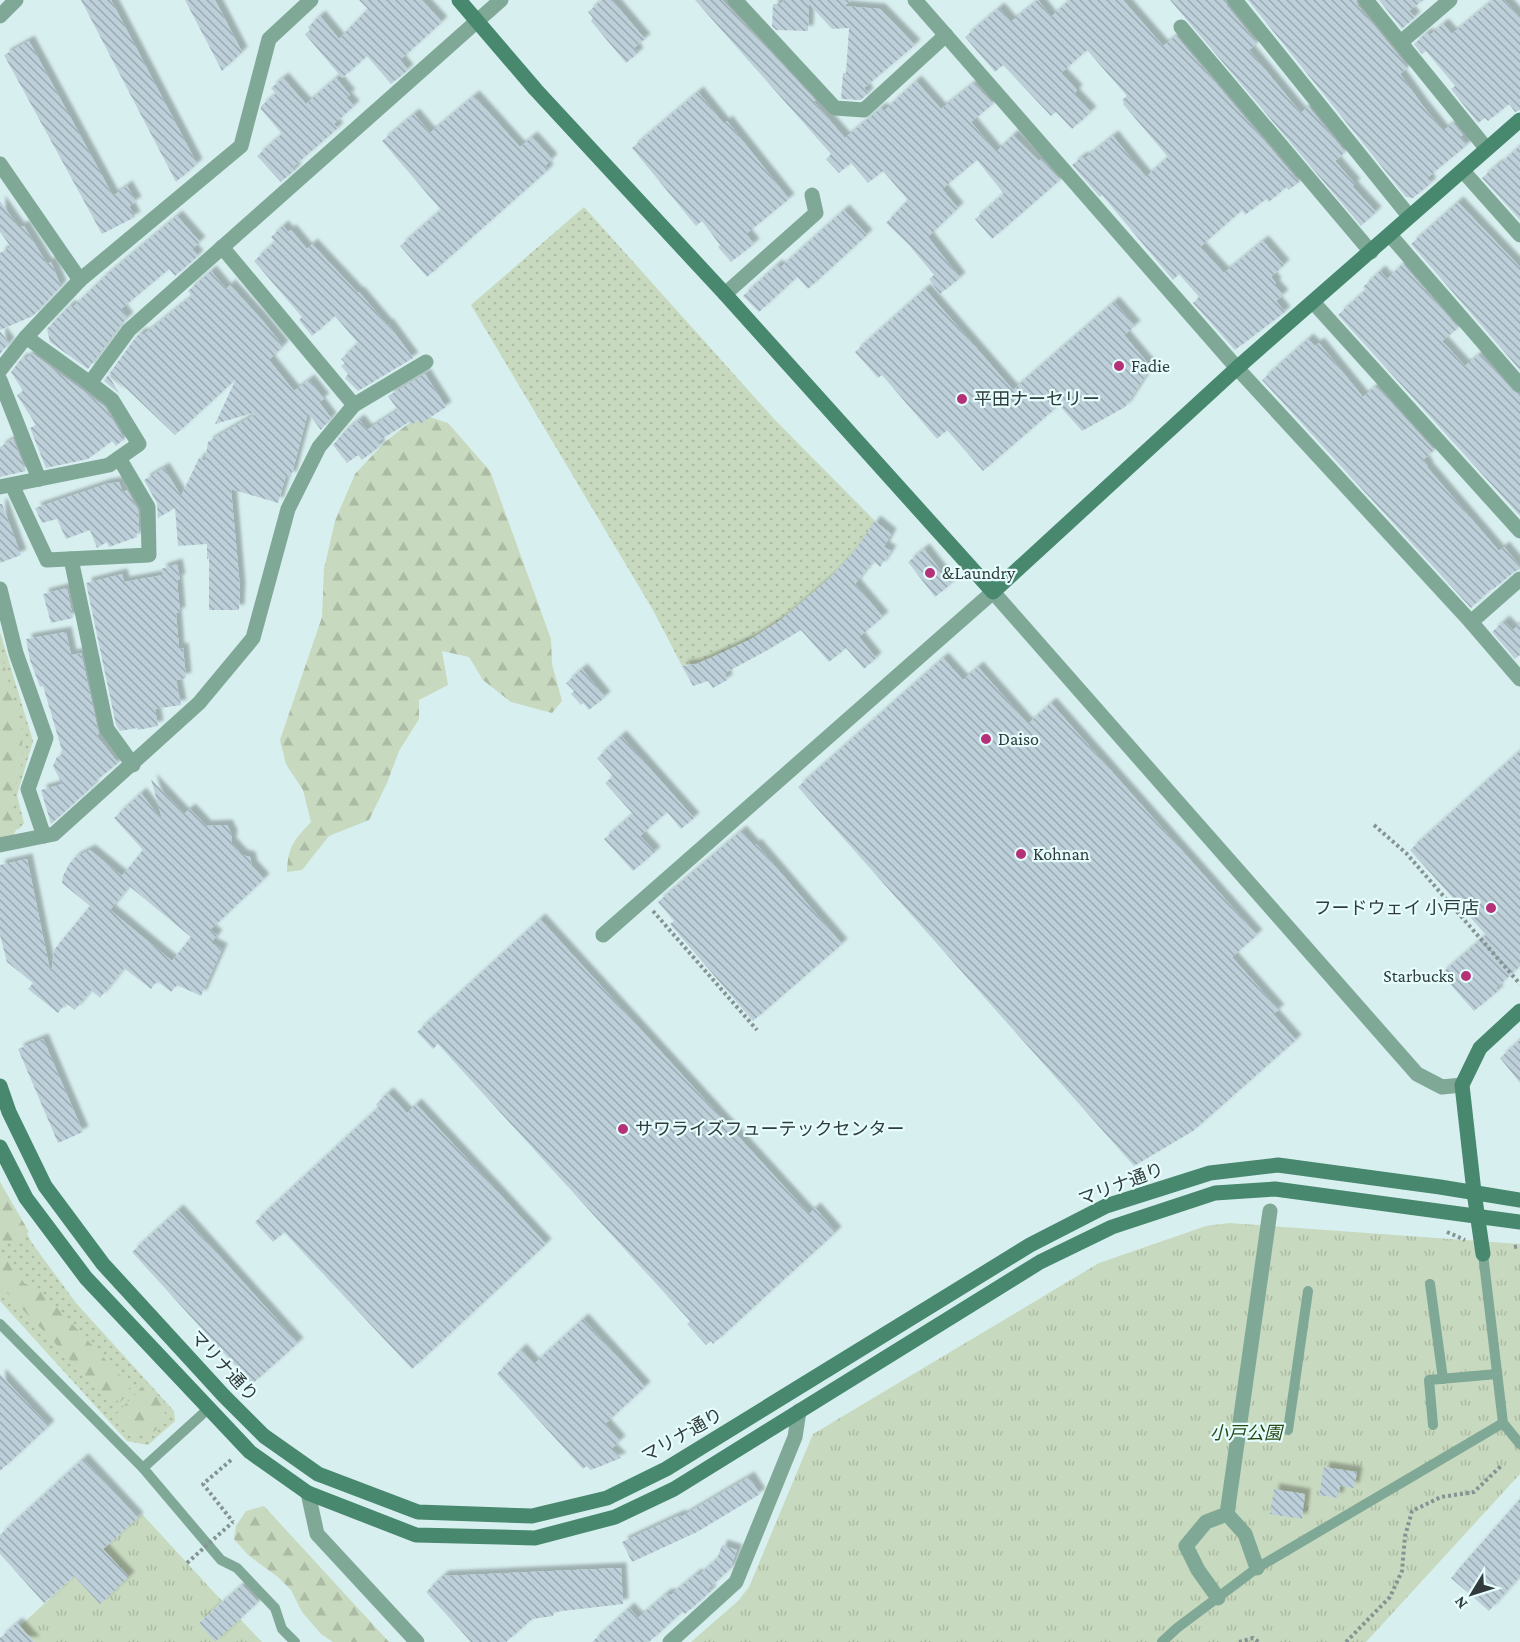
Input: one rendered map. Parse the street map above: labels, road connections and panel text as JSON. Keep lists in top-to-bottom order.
{
  "streets": {
    "street": ["マリナ通り"]
  },
  "parks": ["小戸公園"],
  "places": [
    "Fadie",
    "平田ナーセリー",
    "&Laundry",
    "Daiso",
    "Kohnan",
    "フードウェイ 小戸店",
    "Starbucks",
    "サワライズフューテックセンター"
  ],
  "north": "bottom left"
}
